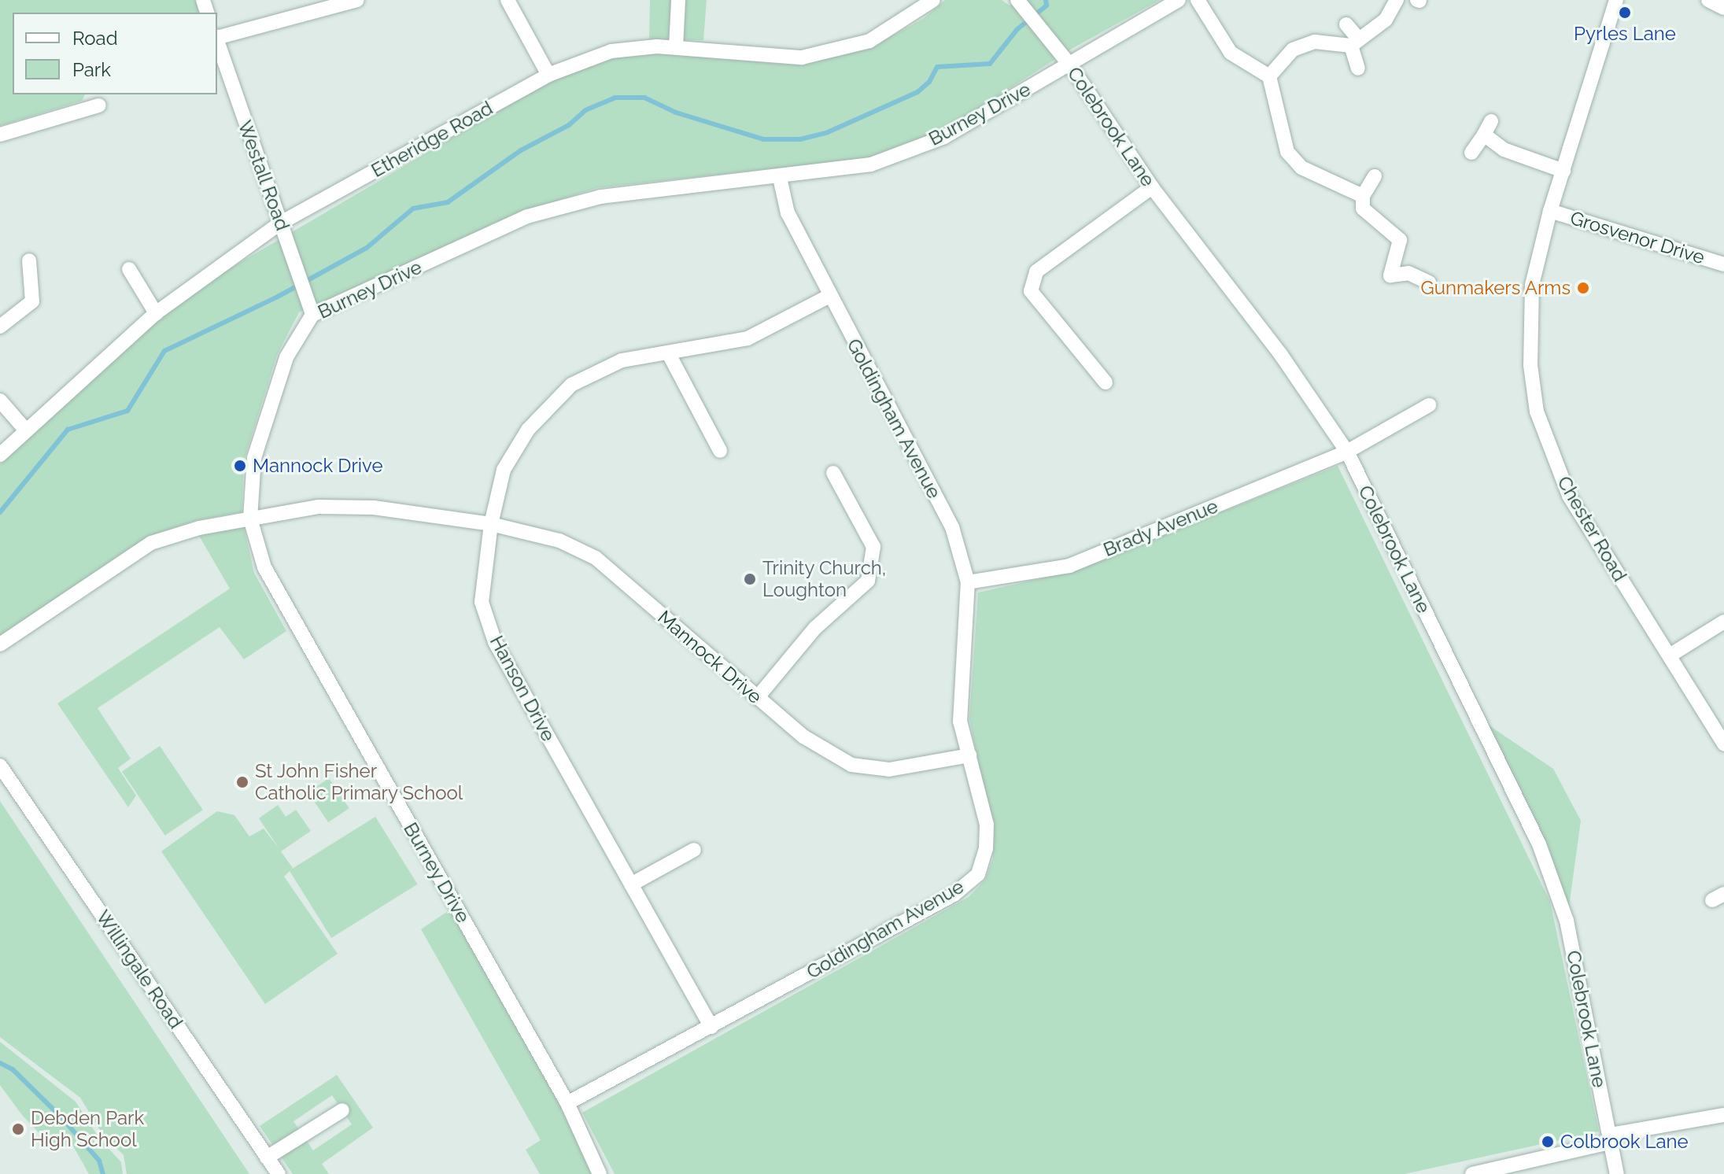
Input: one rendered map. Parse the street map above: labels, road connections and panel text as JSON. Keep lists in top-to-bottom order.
{
  "streets": {
    "street": [
      "Burney Drive",
      "Colebrook Lane",
      "Etheridge Road",
      "Westall Road",
      "Grosvenor Drive",
      "Goldingham Avenue",
      "Brady Avenue",
      "Chester Road",
      "Mannock Drive",
      "Hanson Drive",
      "Willingale Road"
    ]
  },
  "crossings": [
    ["Burney Drive", "Colebrook Lane"],
    ["Burney Drive", "Westall Road"],
    ["Burney Drive", "Goldingham Avenue"],
    ["Burney Drive", "Mannock Drive"],
    ["Colebrook Lane", "Brady Avenue"],
    ["Etheridge Road", "Westall Road"],
    ["Grosvenor Drive", "Chester Road"],
    ["Goldingham Avenue", "Brady Avenue"],
    ["Goldingham Avenue", "Mannock Drive"],
    ["Goldingham Avenue", "Hanson Drive"],
    ["Mannock Drive", "Hanson Drive"]
  ],
  "places": [
    "Pyrles Lane",
    "Gunmakers Arms",
    "Mannock Drive",
    "Trinity Church, Loughton",
    "St John Fisher Catholic Primary School",
    "Debden Park High School",
    "Colbrook Lane"
  ],
  "legend": ["Road", "Park"]
}
